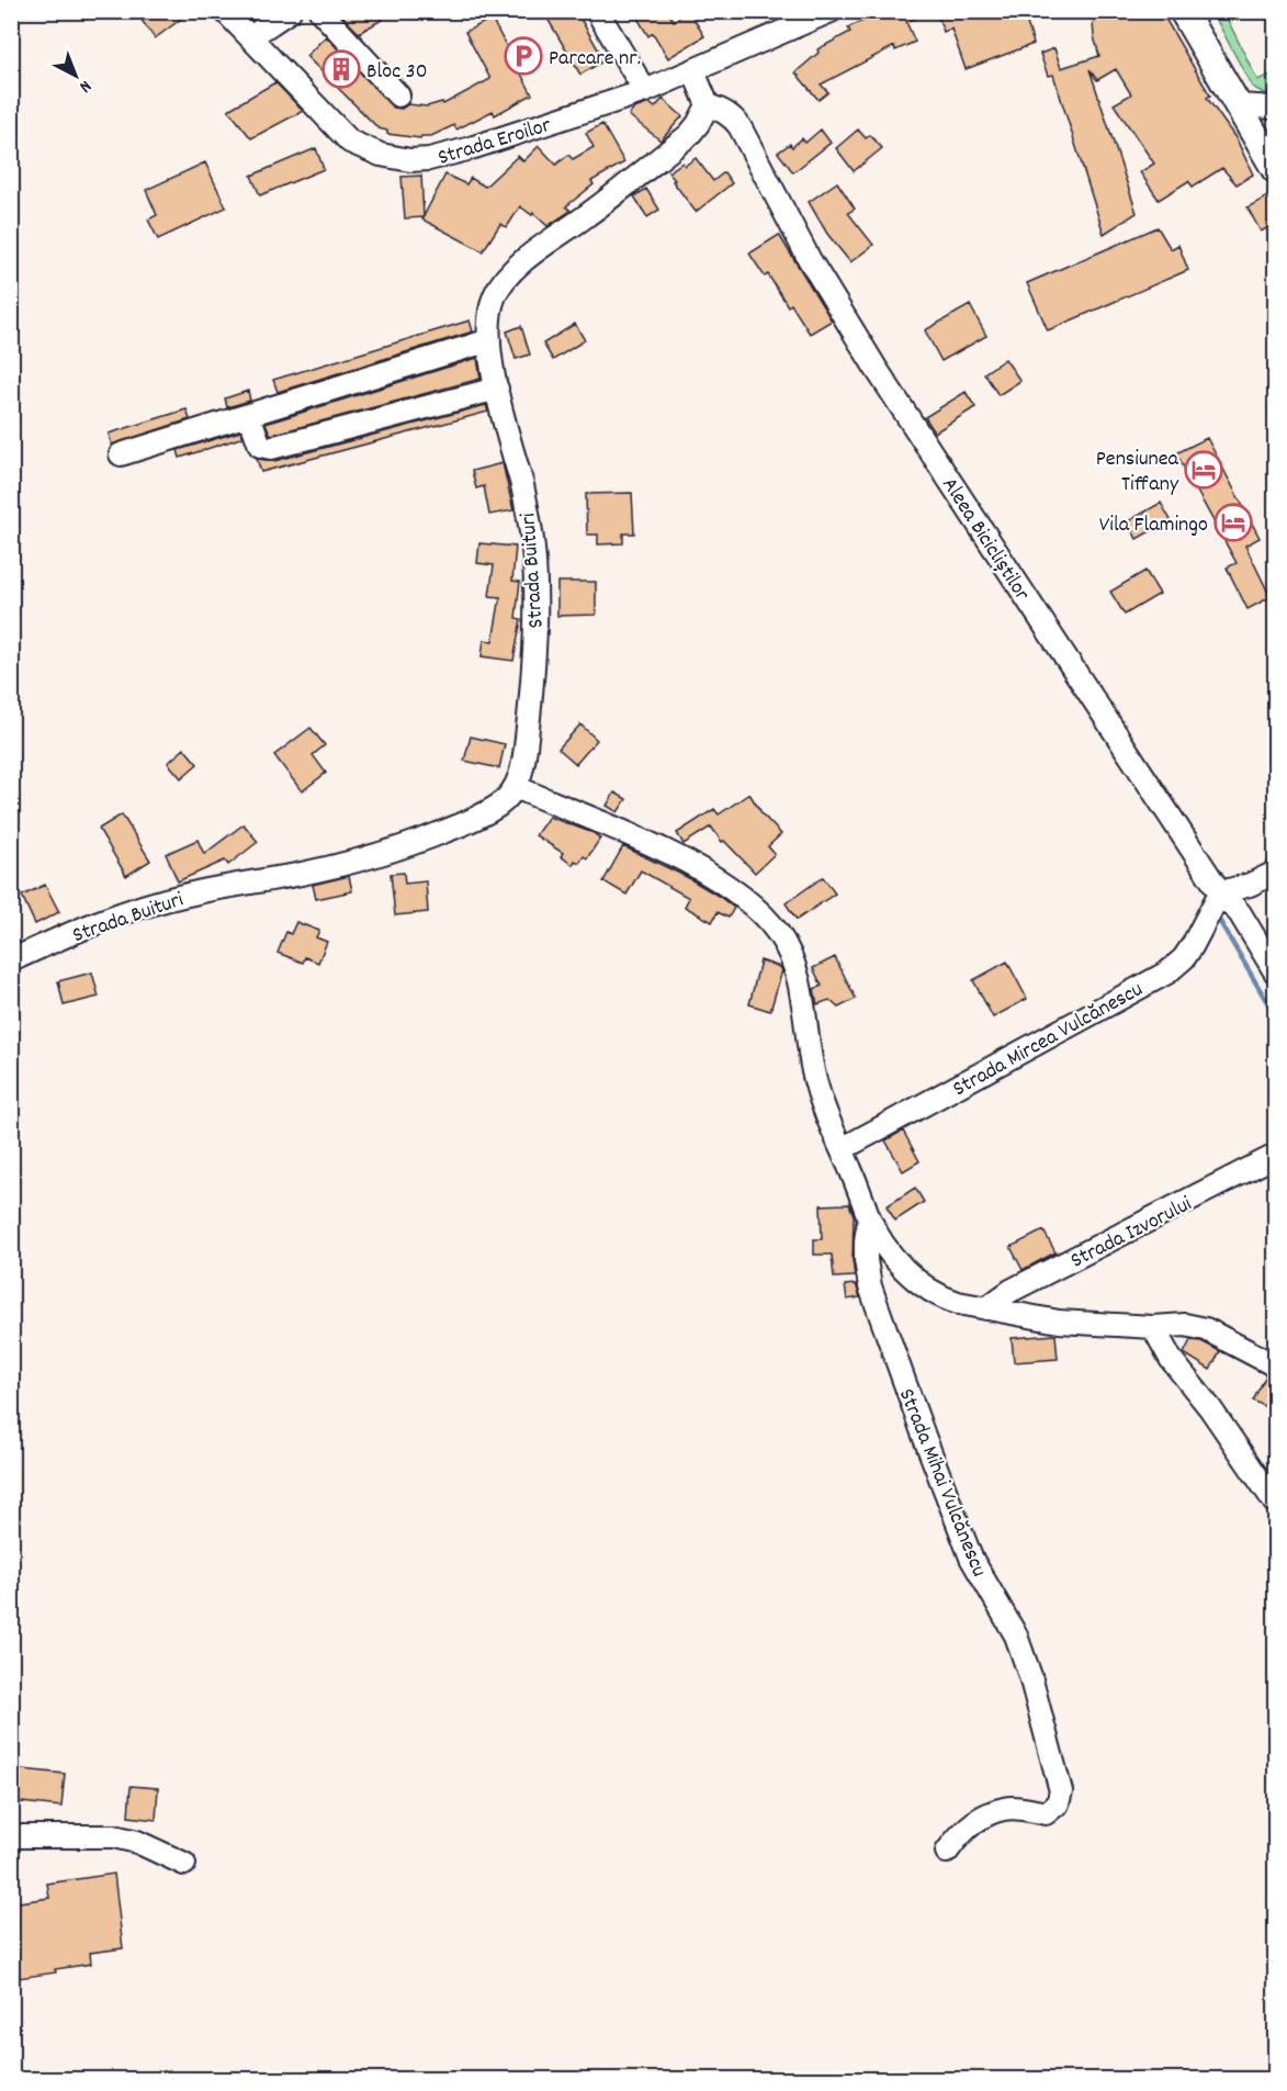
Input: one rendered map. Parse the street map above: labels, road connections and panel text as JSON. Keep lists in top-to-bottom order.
{
  "streets": {
    "street": [
      "Strada Eroilor",
      "Aleea Bicicliștilor",
      "Strada Buituri",
      "Strada Mircea Vulcănescu",
      "Strada Izvorului",
      "Strada Mihai Vulcănescu"
    ]
  },
  "crossings": [
    ["Aleea Bicicliștilor", "Strada Buituri"],
    ["Aleea Bicicliștilor", "Strada Mircea Vulcănescu"]
  ],
  "places": {
    "parking": ["Parcare nr."],
    "building": ["Bloc 30"],
    "hotel": ["Pensiunea Tiffany", "Vila Flamingo"]
  },
  "north": "bottom right"
}
